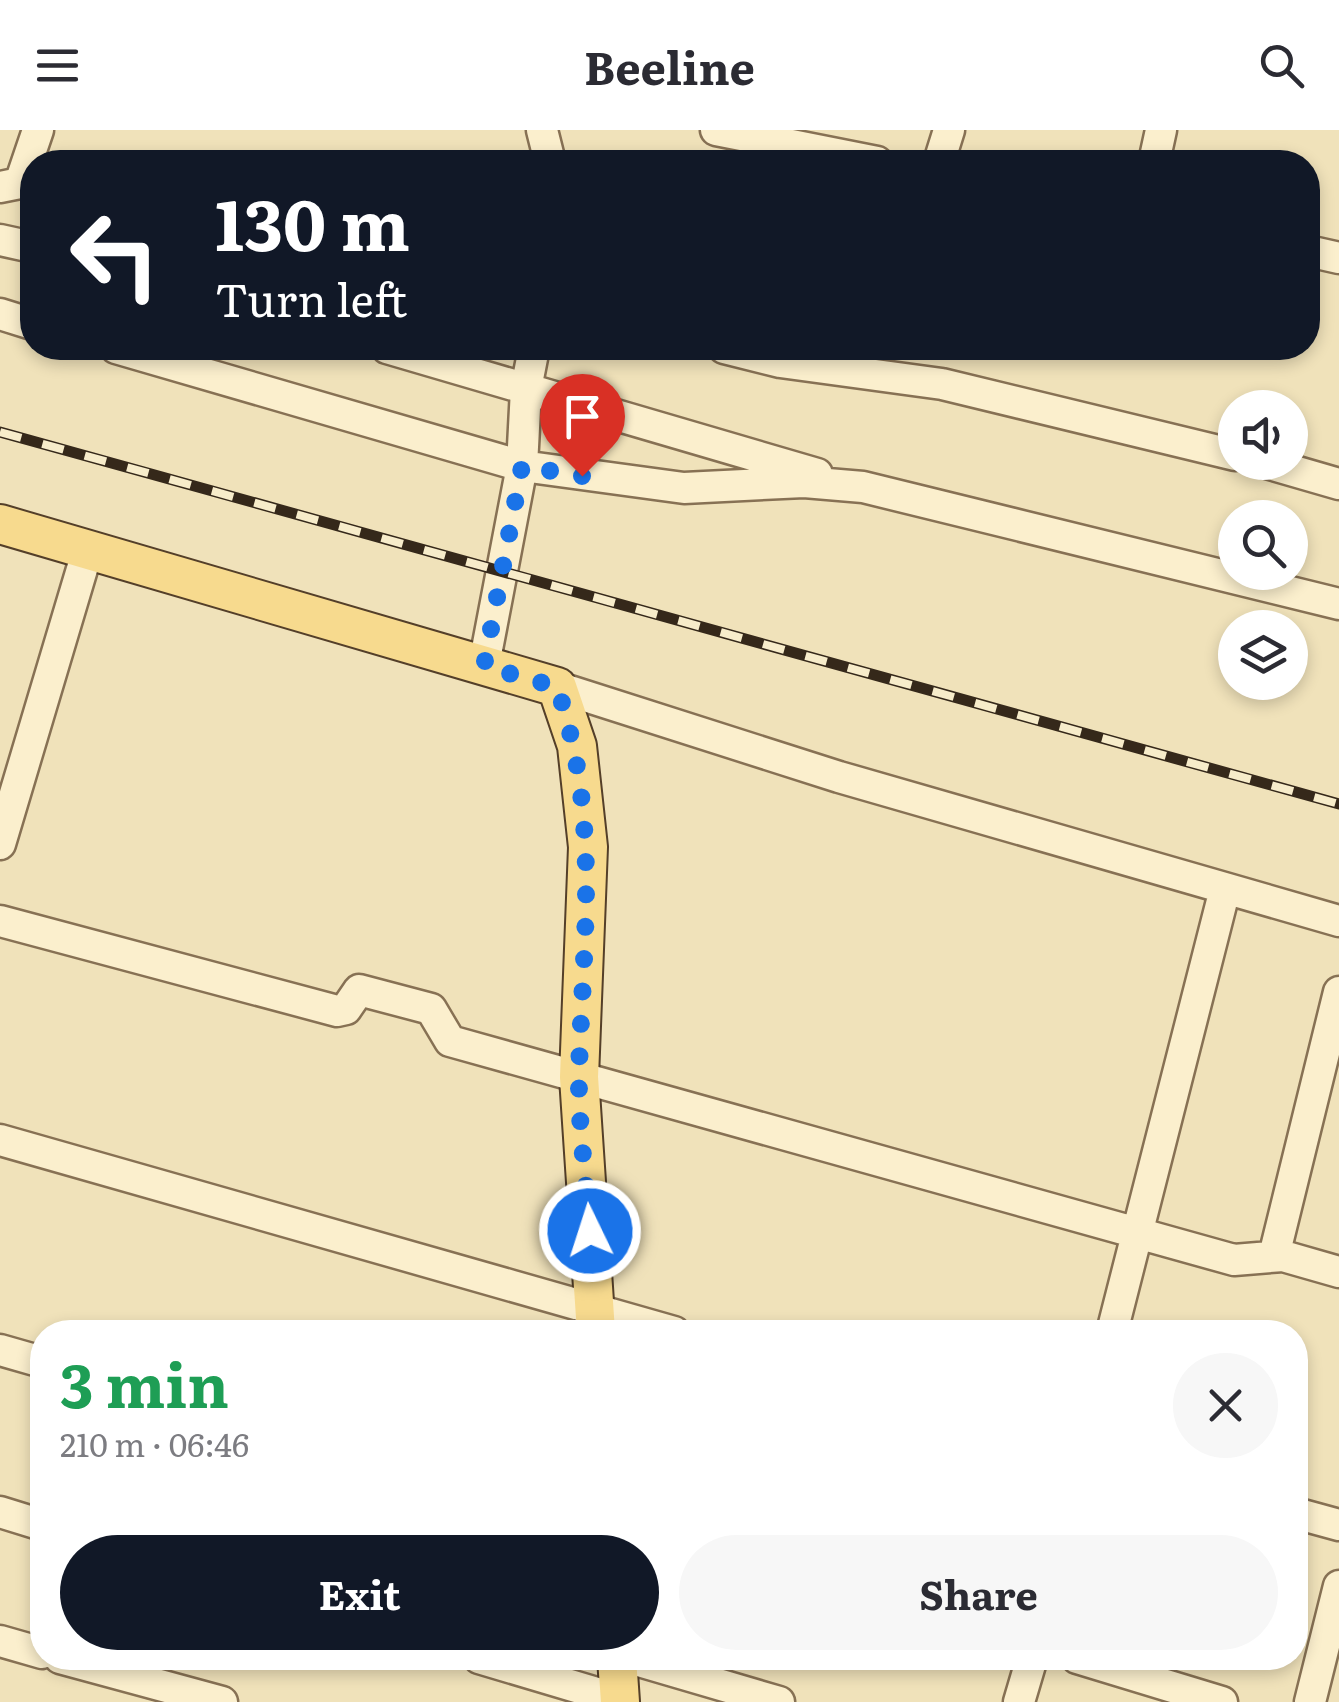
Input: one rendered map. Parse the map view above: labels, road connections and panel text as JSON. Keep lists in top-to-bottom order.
{
  "page": {
    "header": "Beeline",
    "turn": ["130 m", "Turn left"],
    "heading": ["3 min", "210 m · 06:46"],
    "buttons": ["Exit", "Share"]
  }
}
